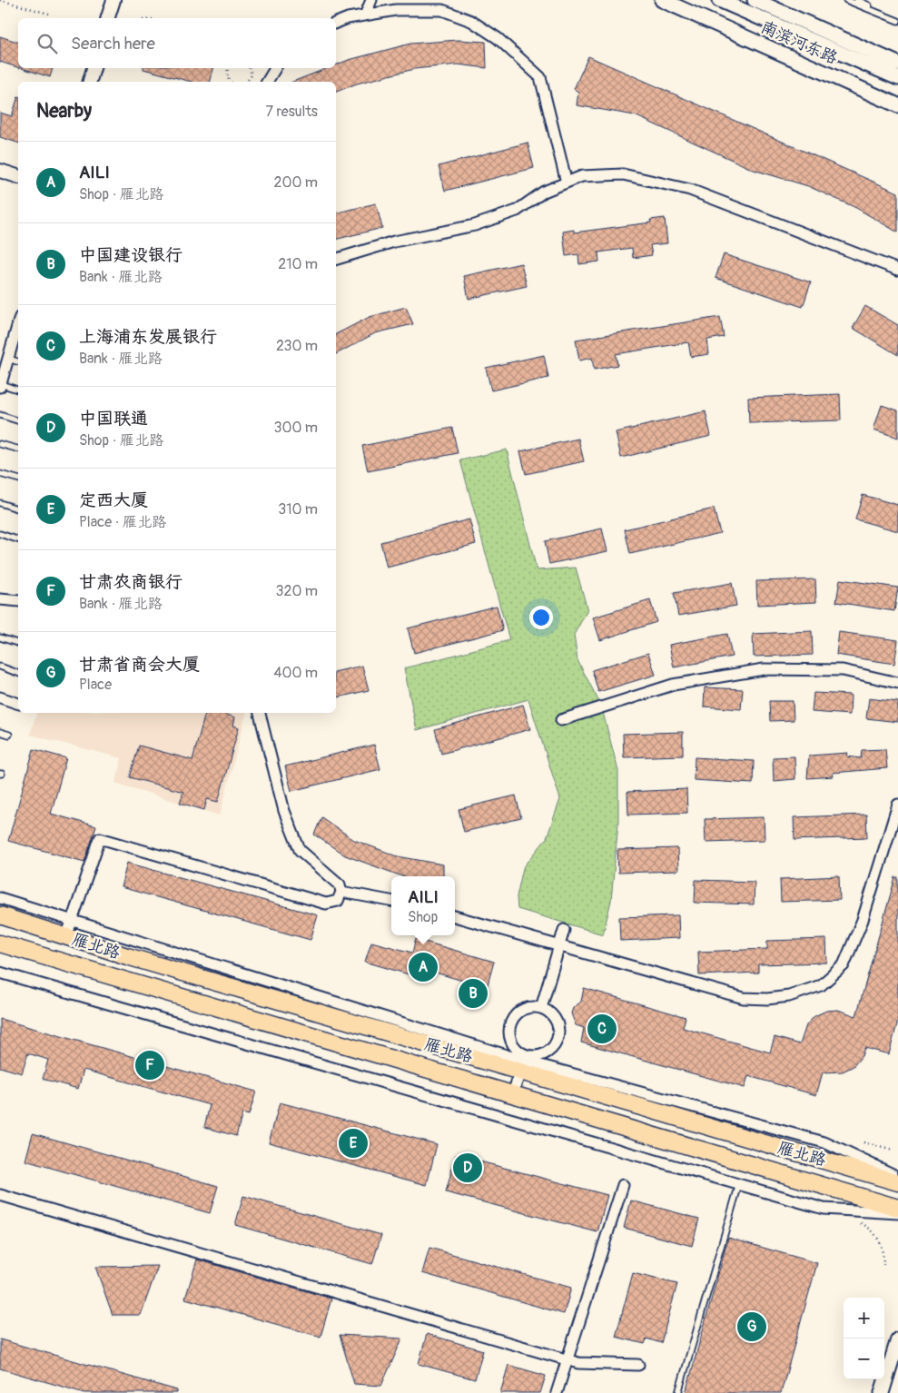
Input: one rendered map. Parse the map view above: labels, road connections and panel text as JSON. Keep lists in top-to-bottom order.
{
  "streets": {
    "main road": ["南滨河东路", "雁北路"]
  },
  "page": {
    "search": "Search here",
    "heading": ["Nearby", "7 results"],
    "list": [
      {
        "mark": "A",
        "name": "AILI",
        "note": "Shop · 雁北路",
        "value": "200 m"
      },
      {
        "mark": "B",
        "name": "中国建设银行",
        "note": "Bank · 雁北路",
        "value": "210 m"
      },
      {
        "mark": "C",
        "name": "上海浦东发展银行",
        "note": "Bank · 雁北路",
        "value": "230 m"
      },
      {
        "mark": "D",
        "name": "中国联通",
        "note": "Shop · 雁北路",
        "value": "300 m"
      },
      {
        "mark": "E",
        "name": "定西大厦",
        "note": "Place · 雁北路",
        "value": "310 m"
      },
      {
        "mark": "F",
        "name": "甘肃农商银行",
        "note": "Bank · 雁北路",
        "value": "320 m"
      },
      {
        "mark": "G",
        "name": "甘肃省商会大厦",
        "note": "Place",
        "value": "400 m"
      }
    ],
    "popup": ["AILI", "Shop"],
    "pins": [
      "A",
      "B",
      "C",
      "F",
      "E",
      "D",
      "G"
    ],
    "map_buttons": ["+", "−"]
  }
}
